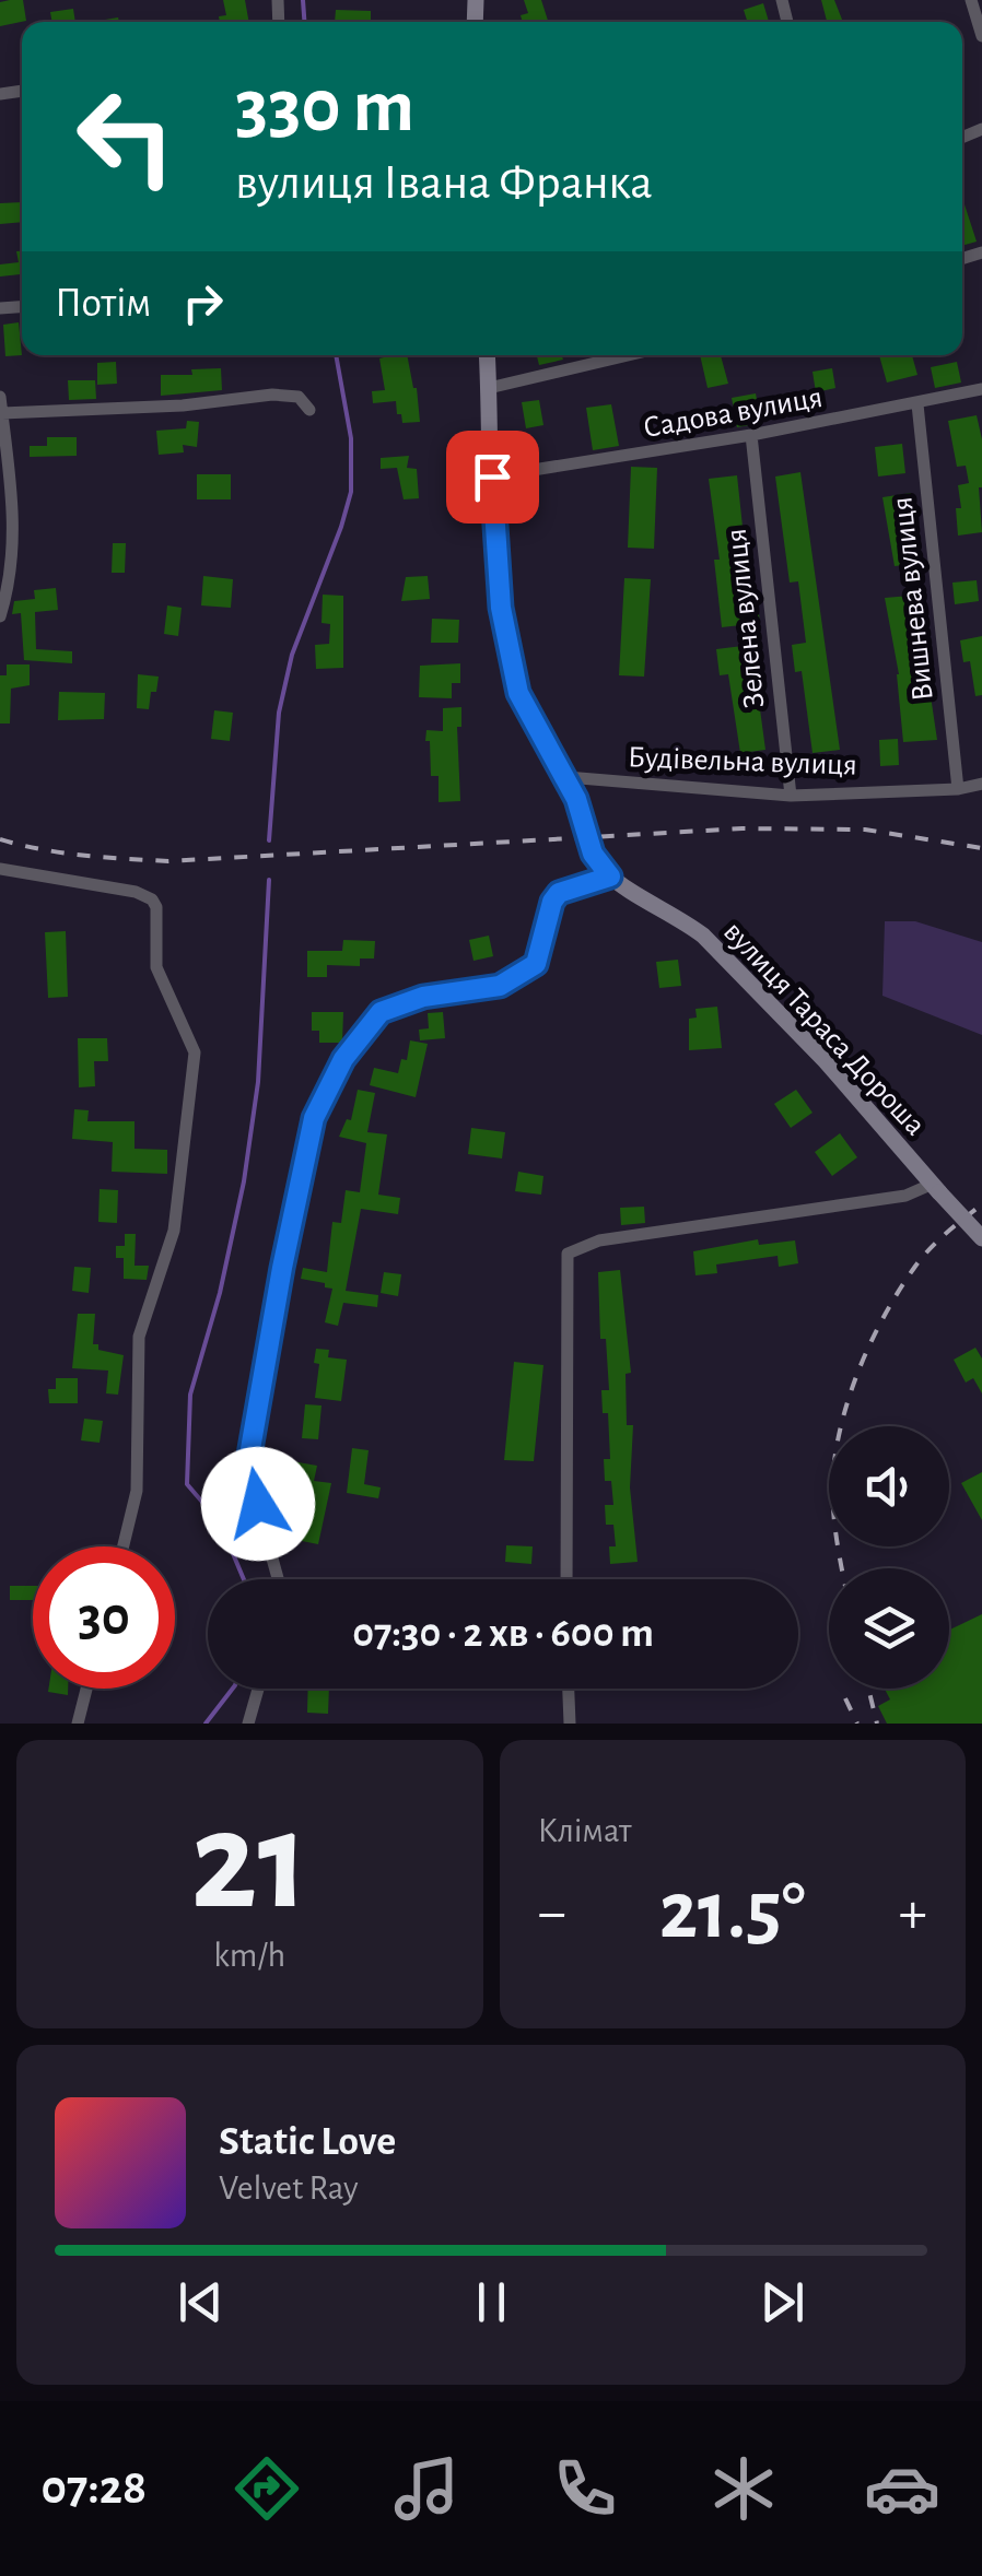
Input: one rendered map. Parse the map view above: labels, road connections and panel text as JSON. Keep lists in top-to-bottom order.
{
  "streets": {
    "street": [
      "Садова вулиця",
      "Вишнева вулиця",
      "Зелена вулиця",
      "Будівельна вулиця",
      "вулиця Тараса Дороша"
    ]
  },
  "crossings": [
    ["Садова вулиця", "Вишнева вулиця"],
    ["Садова вулиця", "Зелена вулиця"],
    ["Вишнева вулиця", "Будівельна вулиця"],
    ["Зелена вулиця", "Будівельна вулиця"]
  ],
  "page": {
    "turn": ["330 m", "вулиця Івана Франка"],
    "then": "Потім",
    "limit": "30",
    "trip": "07:30 · 2 хв · 600 m",
    "tile": [
      ["21", "km/h"],
      "Клімат"
    ],
    "heat": ["−", "21.5°", "+"],
    "song": ["Static Love", "Velvet Ray"],
    "tabs": "07:28"
  }
}
